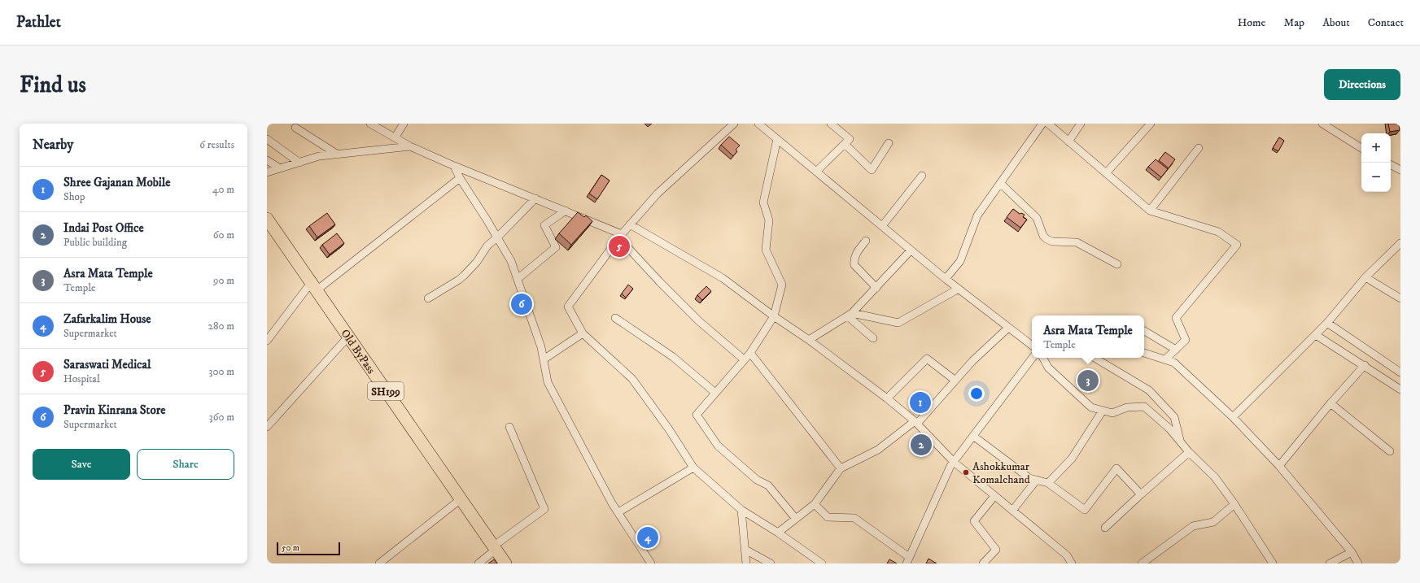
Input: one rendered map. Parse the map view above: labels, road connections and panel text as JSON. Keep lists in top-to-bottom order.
{
  "streets": {
    "highway": ["Old ByPass", "SH199"]
  },
  "places": ["Ashokkumar Komalchand"],
  "scale_bar": "50 m",
  "page": {
    "header": "Pathlet",
    "nav": [
      "Home",
      "Map",
      "About",
      "Contact"
    ],
    "buttons": [
      "Directions",
      ["Save", "Share"]
    ],
    "title": "Find us",
    "heading": ["Nearby", "6 results"],
    "map_buttons": ["+", "−"],
    "list": [
      {
        "mark": "1",
        "name": "Shree Gajanan Mobile",
        "note": "Shop",
        "value": "40 m"
      },
      {
        "mark": "2",
        "name": "Indai Post Office",
        "note": "Public building",
        "value": "60 m"
      },
      {
        "mark": "3",
        "name": "Asra Mata Temple",
        "note": "Temple",
        "value": "90 m"
      },
      {
        "mark": "4",
        "name": "Zafarkalim House",
        "note": "Supermarket",
        "value": "280 m"
      },
      {
        "mark": "5",
        "name": "Saraswati Medical",
        "note": "Hospital",
        "value": "300 m"
      },
      {
        "mark": "6",
        "name": "Pravin Kinrana Store",
        "note": "Supermarket",
        "value": "360 m"
      }
    ],
    "pins": [
      "5",
      "6",
      "3",
      "1",
      "2",
      "4"
    ],
    "popup": ["Asra Mata Temple", "Temple"],
    "scale": "50 m"
  }
}
